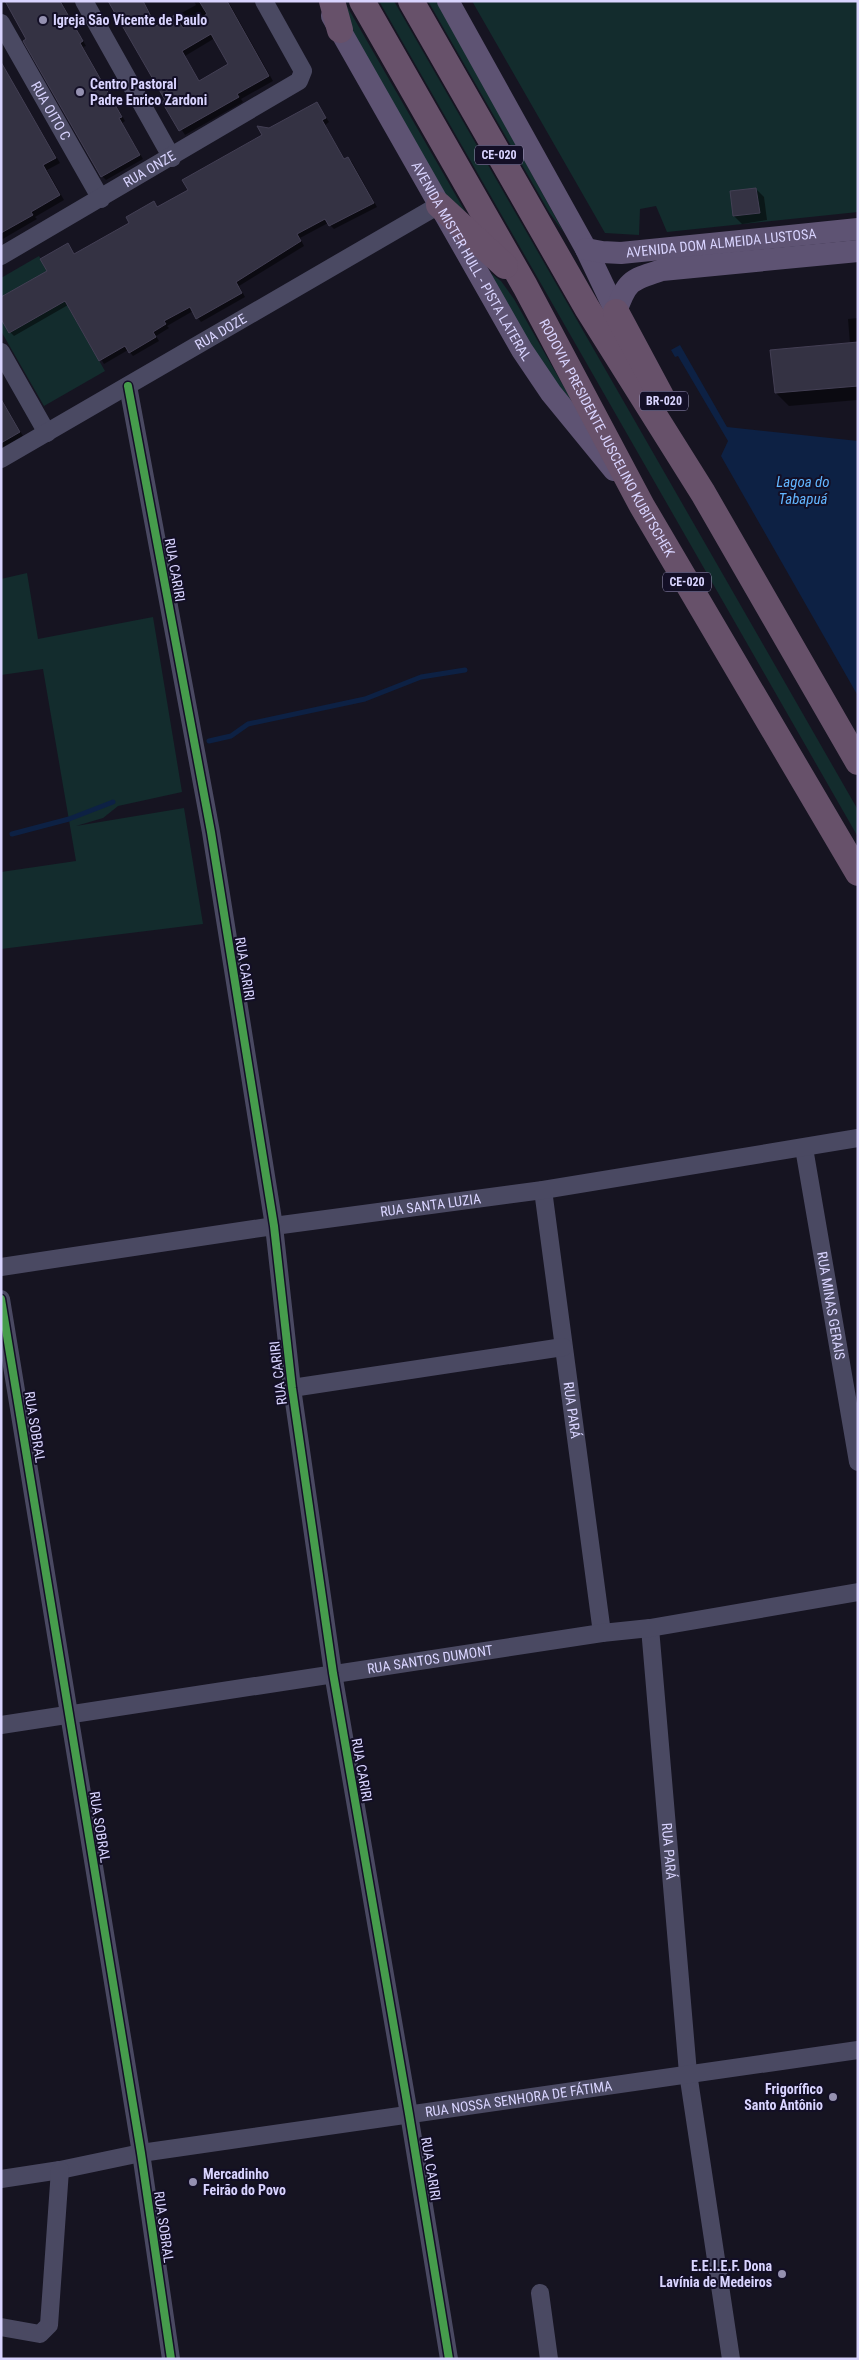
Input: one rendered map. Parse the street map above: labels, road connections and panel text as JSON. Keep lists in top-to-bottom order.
{
  "streets": {
    "highway": ["CE-020", "BR-020", "RODOVIA PRESIDENTE JUSCELINO KUBITSCHEK"],
    "main road": ["AVENIDA DOM ALMEIDA LUSTOSA", "AVENIDA MISTER HULL - PISTA LATERAL"],
    "street": [
      "RUA OITO C",
      "RUA ONZE",
      "RUA DOZE",
      "RUA CARIRI",
      "RUA SANTA LUZIA",
      "RUA MINAS GERAIS",
      "RUA PARÁ",
      "RUA SOBRAL",
      "RUA SANTOS DUMONT",
      "RUA NOSSA SENHORA DE FÁTIMA"
    ]
  },
  "crossings": [
    ["RUA OITO C", "RUA ONZE"],
    ["CE-020", "BR-020"],
    ["AVENIDA DOM ALMEIDA LUSTOSA", "BR-020"],
    ["AVENIDA MISTER HULL - PISTA LATERAL", "RUA DOZE"],
    ["AVENIDA MISTER HULL - PISTA LATERAL", "RODOVIA PRESIDENTE JUSCELINO KUBITSCHEK"],
    ["RUA DOZE", "RUA CARIRI"],
    ["RUA CARIRI", "RUA SANTA LUZIA"],
    ["RUA CARIRI", "RUA SANTOS DUMONT"],
    ["RUA CARIRI", "RUA NOSSA SENHORA DE FÁTIMA"],
    ["RUA SANTA LUZIA", "RUA MINAS GERAIS"],
    ["RUA SANTA LUZIA", "RUA PARÁ"],
    ["RUA PARÁ", "RUA SANTOS DUMONT"],
    ["RUA PARÁ", "RUA NOSSA SENHORA DE FÁTIMA"],
    ["RUA SOBRAL", "RUA SANTOS DUMONT"],
    ["RUA SOBRAL", "RUA NOSSA SENHORA DE FÁTIMA"]
  ],
  "water": ["Lagoa do Tabapuá"],
  "places": [
    "Igreja São Vicente de Paulo",
    "Centro Pastoral Padre Enrico Zardoni",
    "Frigorífico Santo Antônio",
    "Mercadinho Feirão do Povo",
    "E.E.I.E.F. Dona Lavínia de Medeiros"
  ]
}
